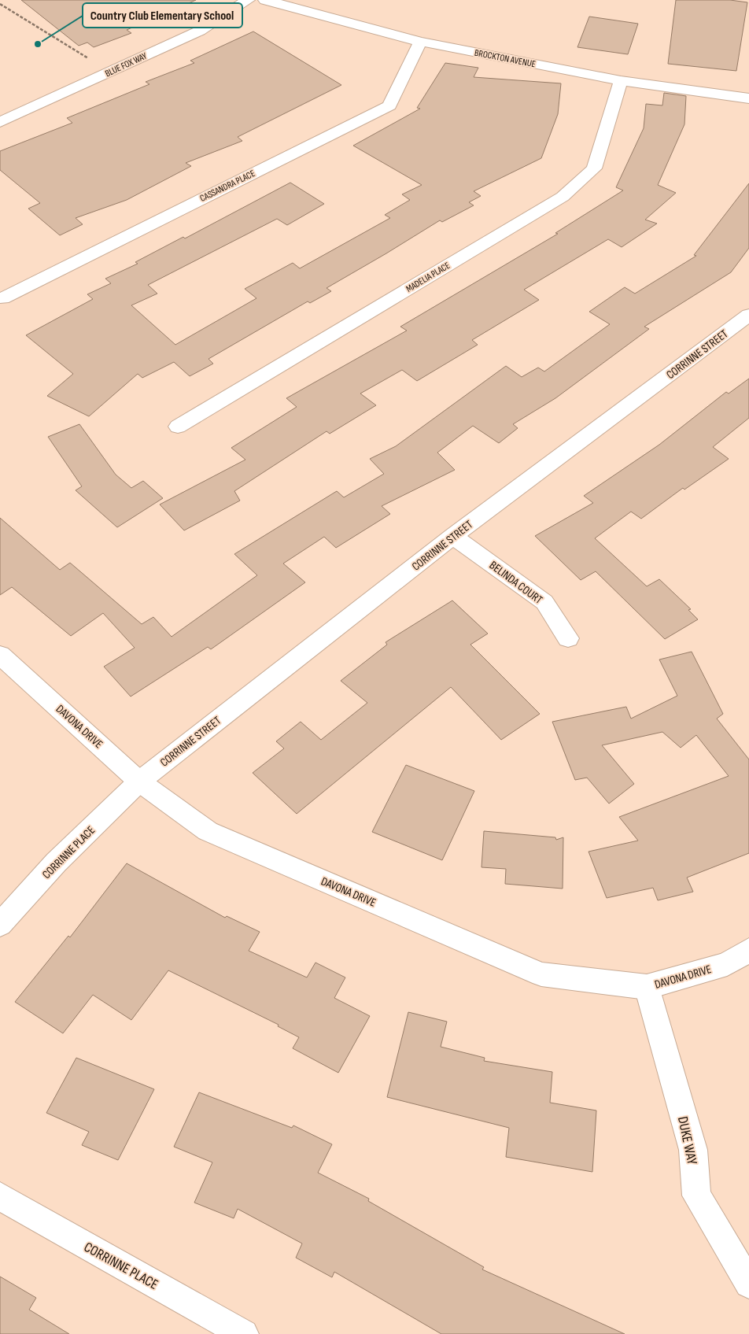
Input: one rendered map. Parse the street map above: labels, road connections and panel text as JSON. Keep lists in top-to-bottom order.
{
  "streets": {
    "street": [
      "BROCKTON AVENUE",
      "BLUE FOX WAY",
      "CASSANDRA PLACE",
      "MADELIA PLACE",
      "CORRINNE STREET",
      "BELINDA COURT",
      "DAVONA DRIVE",
      "CORRINNE PLACE",
      "DUKE WAY"
    ]
  },
  "crossings": [
    ["BROCKTON AVENUE", "CASSANDRA PLACE"],
    ["BROCKTON AVENUE", "MADELIA PLACE"],
    ["CORRINNE STREET", "BELINDA COURT"],
    ["CORRINNE STREET", "DAVONA DRIVE"],
    ["CORRINNE STREET", "CORRINNE PLACE"],
    ["DAVONA DRIVE", "CORRINNE PLACE"],
    ["DAVONA DRIVE", "DUKE WAY"]
  ],
  "places": ["Country Club Elementary School"]
}
